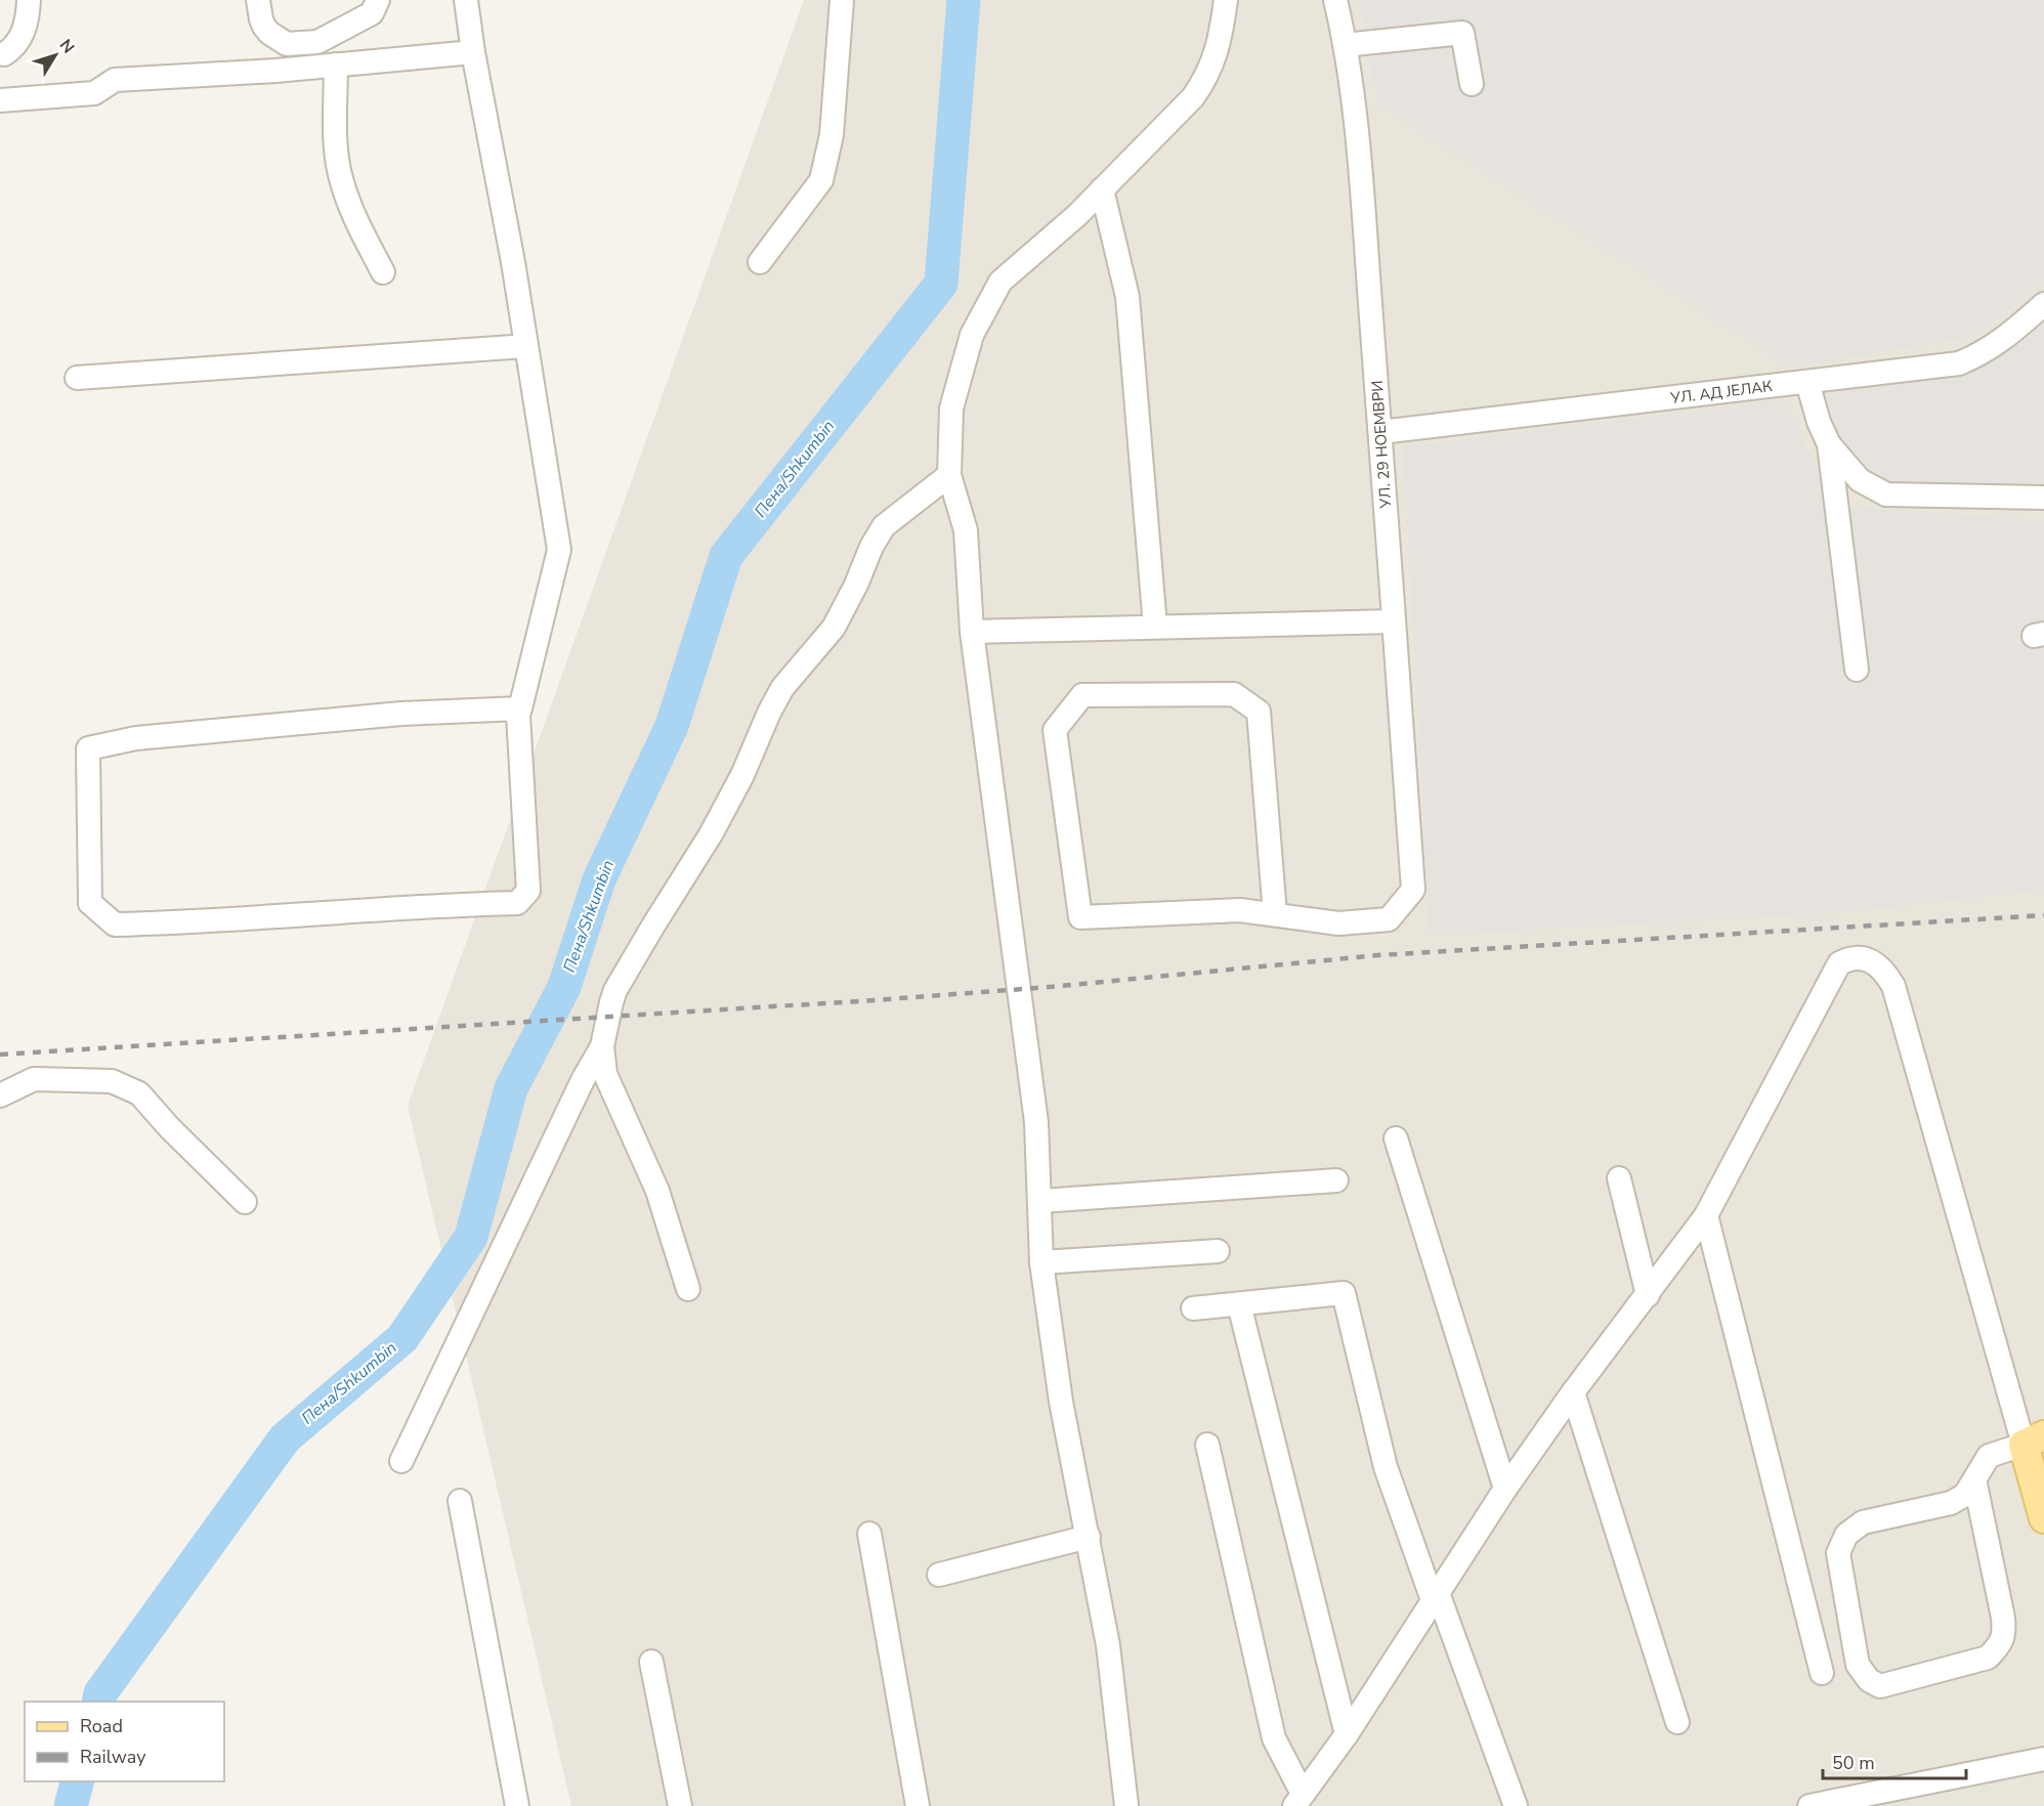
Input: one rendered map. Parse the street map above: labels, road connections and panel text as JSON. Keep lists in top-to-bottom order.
{
  "streets": {
    "street": ["УЛ. АД ЈЕЛАК", "УЛ. 29 НОЕМВРИ"]
  },
  "crossings": [
    ["УЛ. АД ЈЕЛАК", "УЛ. 29 НОЕМВРИ"]
  ],
  "water": ["Пена/Shkumbin"],
  "legend": ["Road", "Railway"],
  "scale_bar": "50 m",
  "north": "top right"
}
